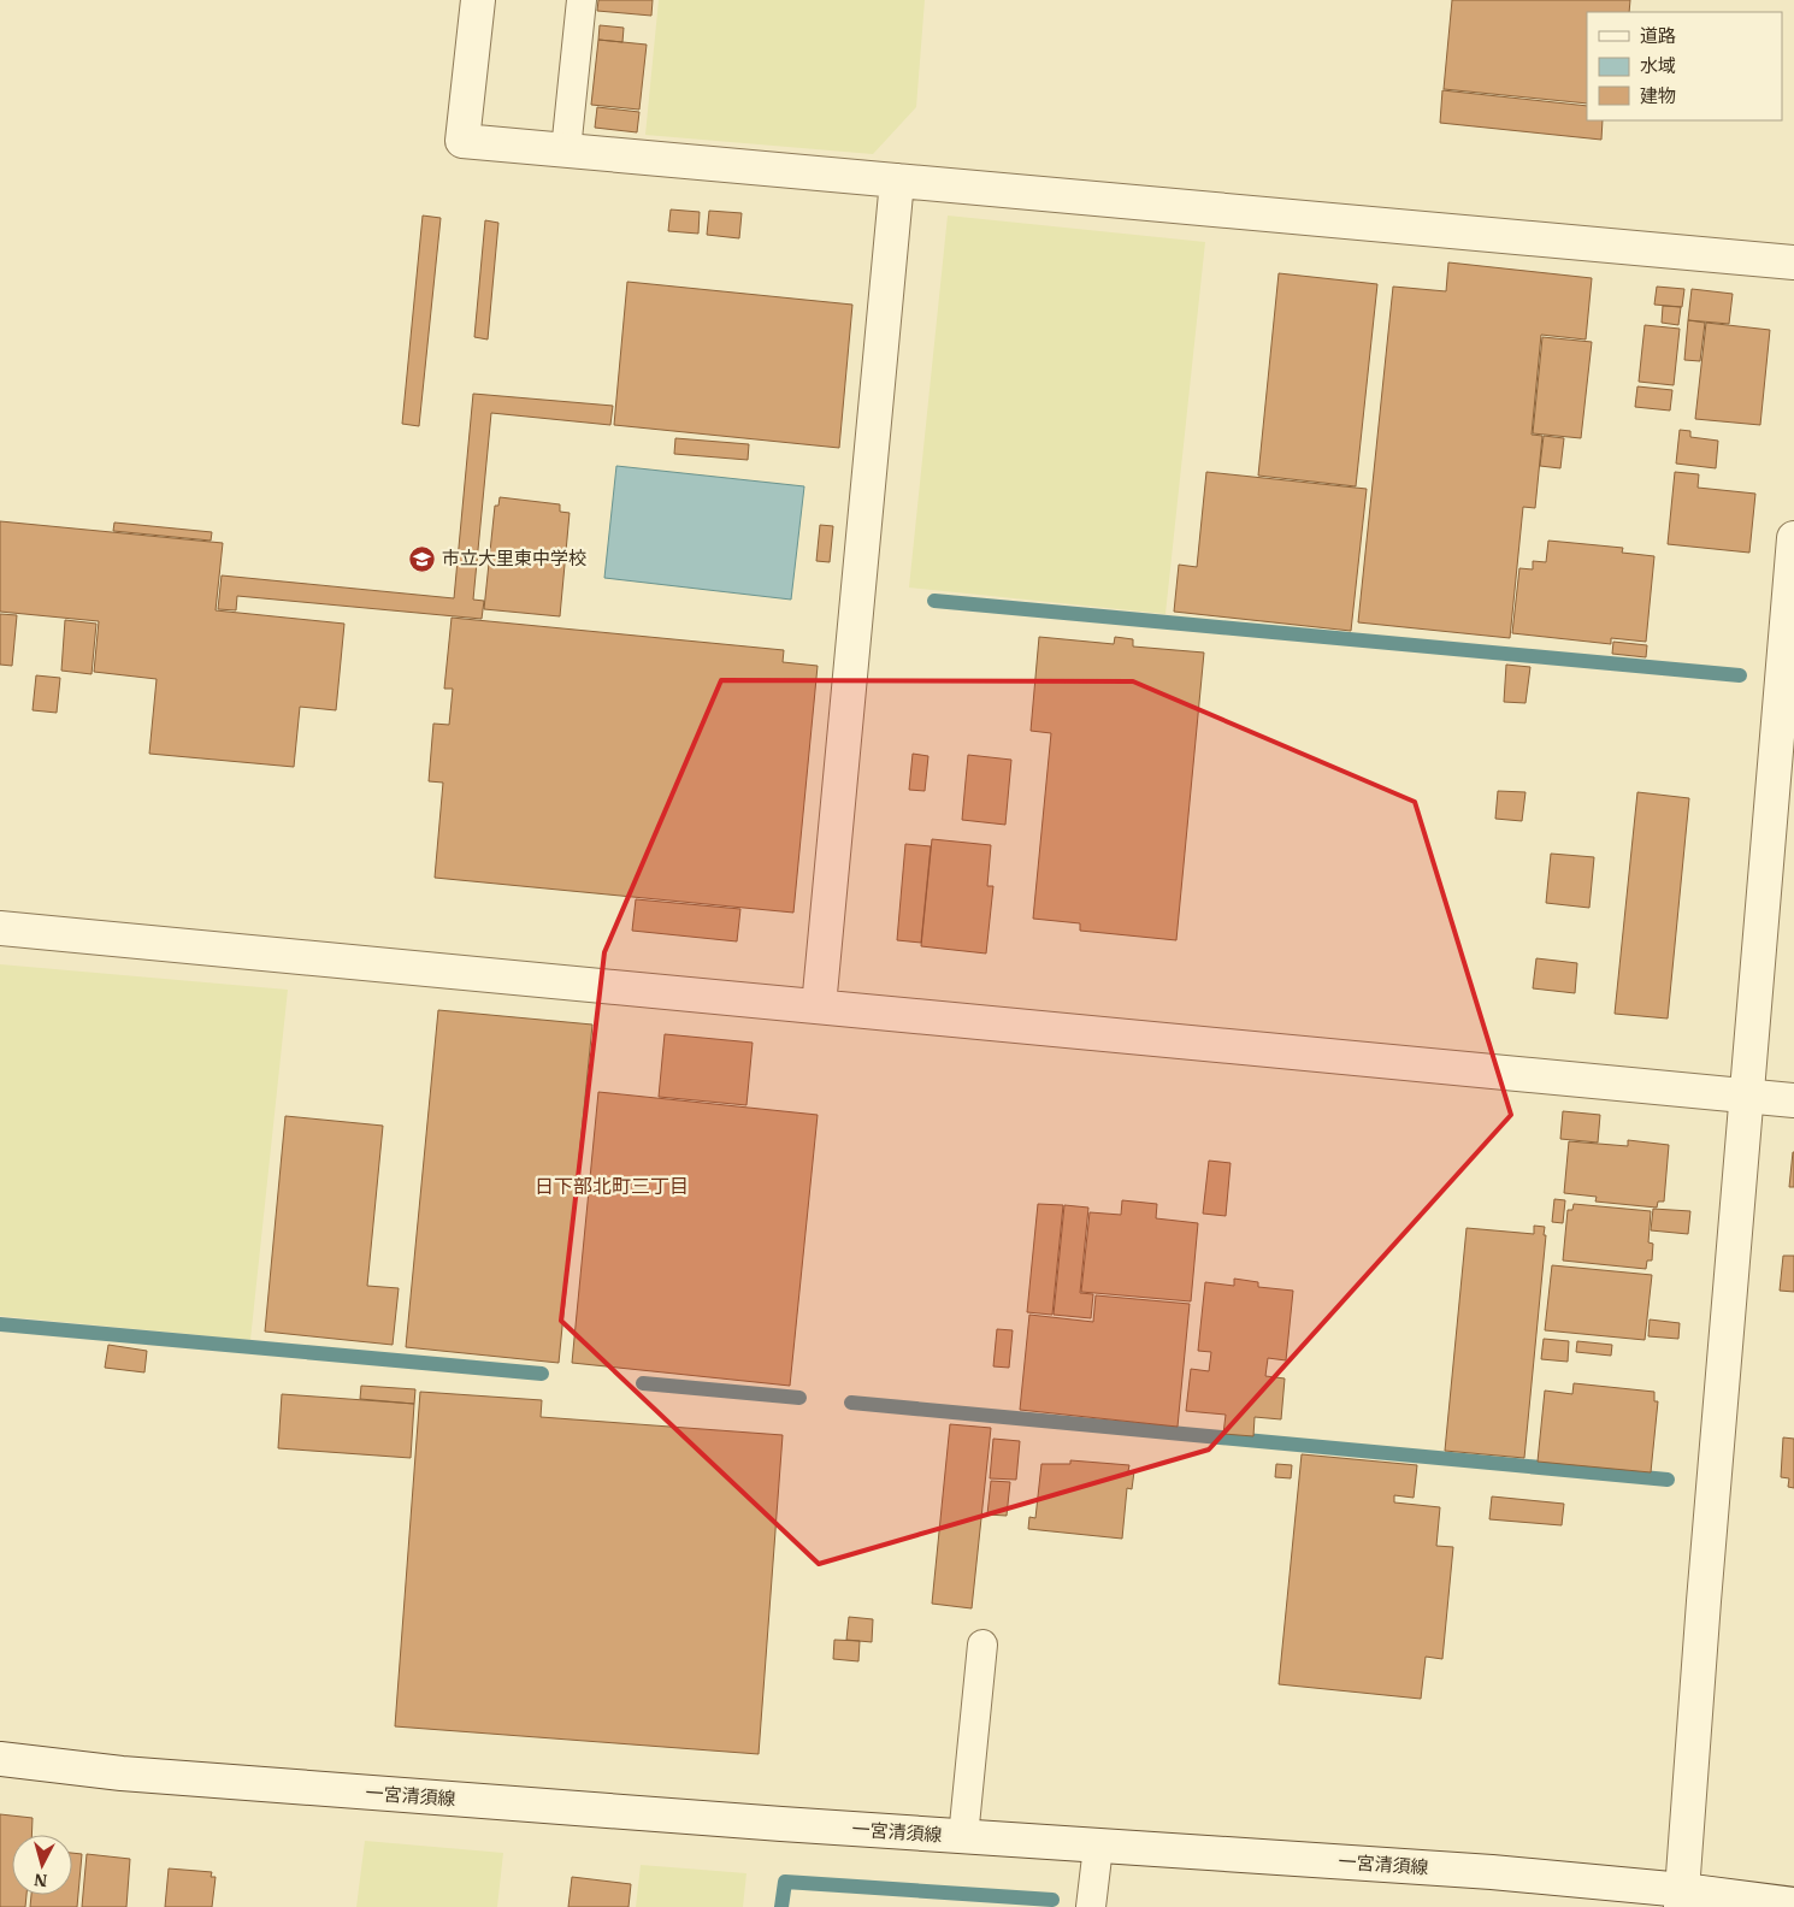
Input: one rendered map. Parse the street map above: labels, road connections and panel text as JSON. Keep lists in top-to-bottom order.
{
  "streets": {
    "street": ["一宮清須線"]
  },
  "districts": ["日下部北町三丁目"],
  "places": {
    "school or university": ["市立大里東中学校"]
  },
  "legend": ["道路", "水域", "建物"],
  "north": "bottom"
}
